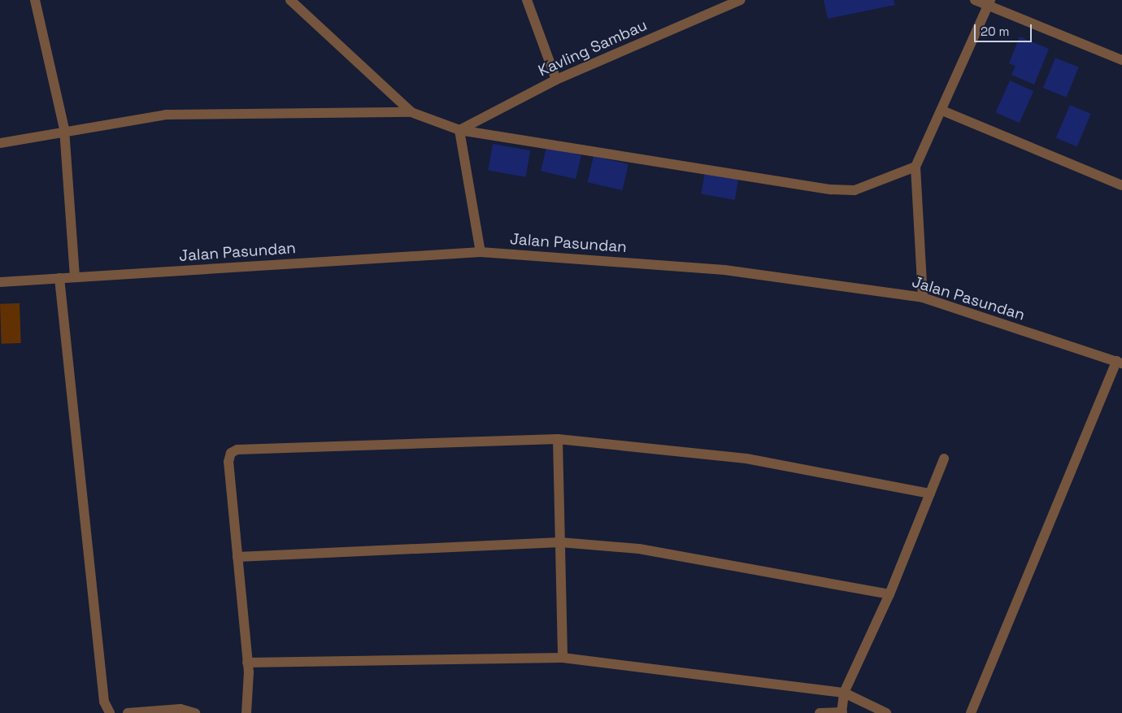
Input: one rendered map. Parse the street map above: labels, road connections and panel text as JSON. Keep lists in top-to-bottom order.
{
  "streets": {
    "street": ["Kavling Sambau", "Jalan Pasundan"]
  },
  "scale_bar": "20 m"
}
